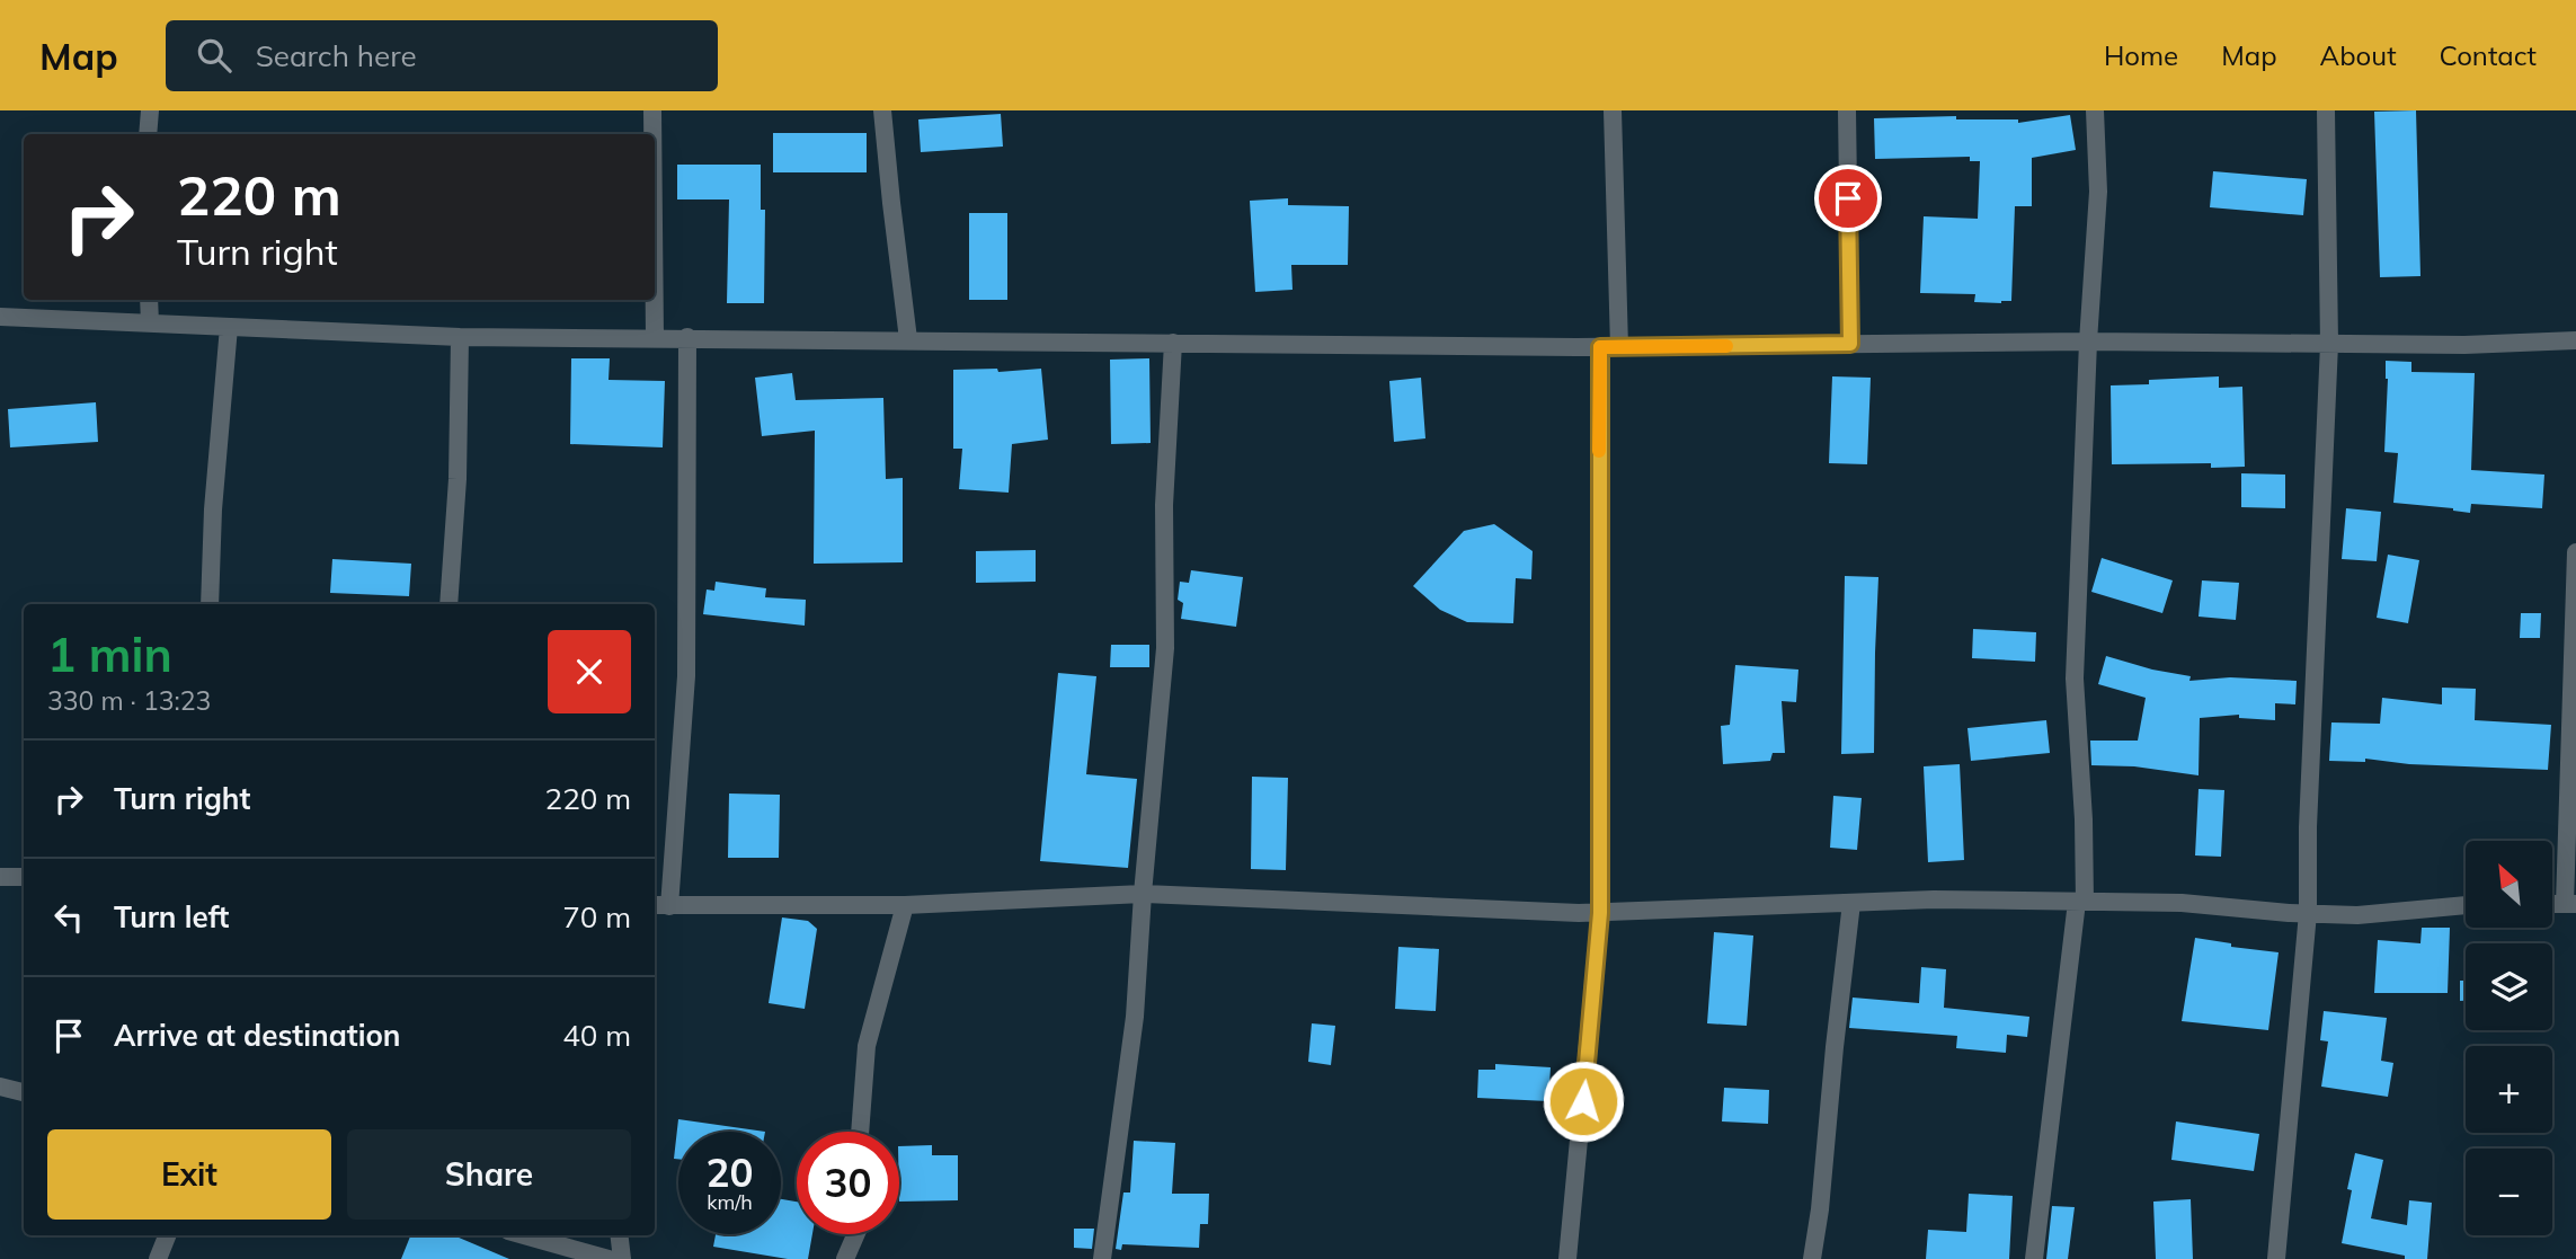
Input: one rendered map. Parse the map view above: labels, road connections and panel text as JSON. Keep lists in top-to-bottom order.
{
  "north": "top left",
  "page": {
    "header": "Map",
    "search": "Search here",
    "nav": [
      "Home",
      "Map",
      "About",
      "Contact"
    ],
    "turn": ["220 m", "Turn right"],
    "heading": ["1 min", "330 m · 13:23"],
    "list": [
      {
        "name": "Turn right",
        "value": "220 m"
      },
      {
        "name": "Turn left",
        "value": "70 m"
      },
      {
        "name": "Arrive at destination",
        "value": "40 m"
      }
    ],
    "map_buttons": ["+", "−"],
    "buttons": ["Exit", "Share"],
    "speed": "20 km/h",
    "limit": "30"
  }
}
